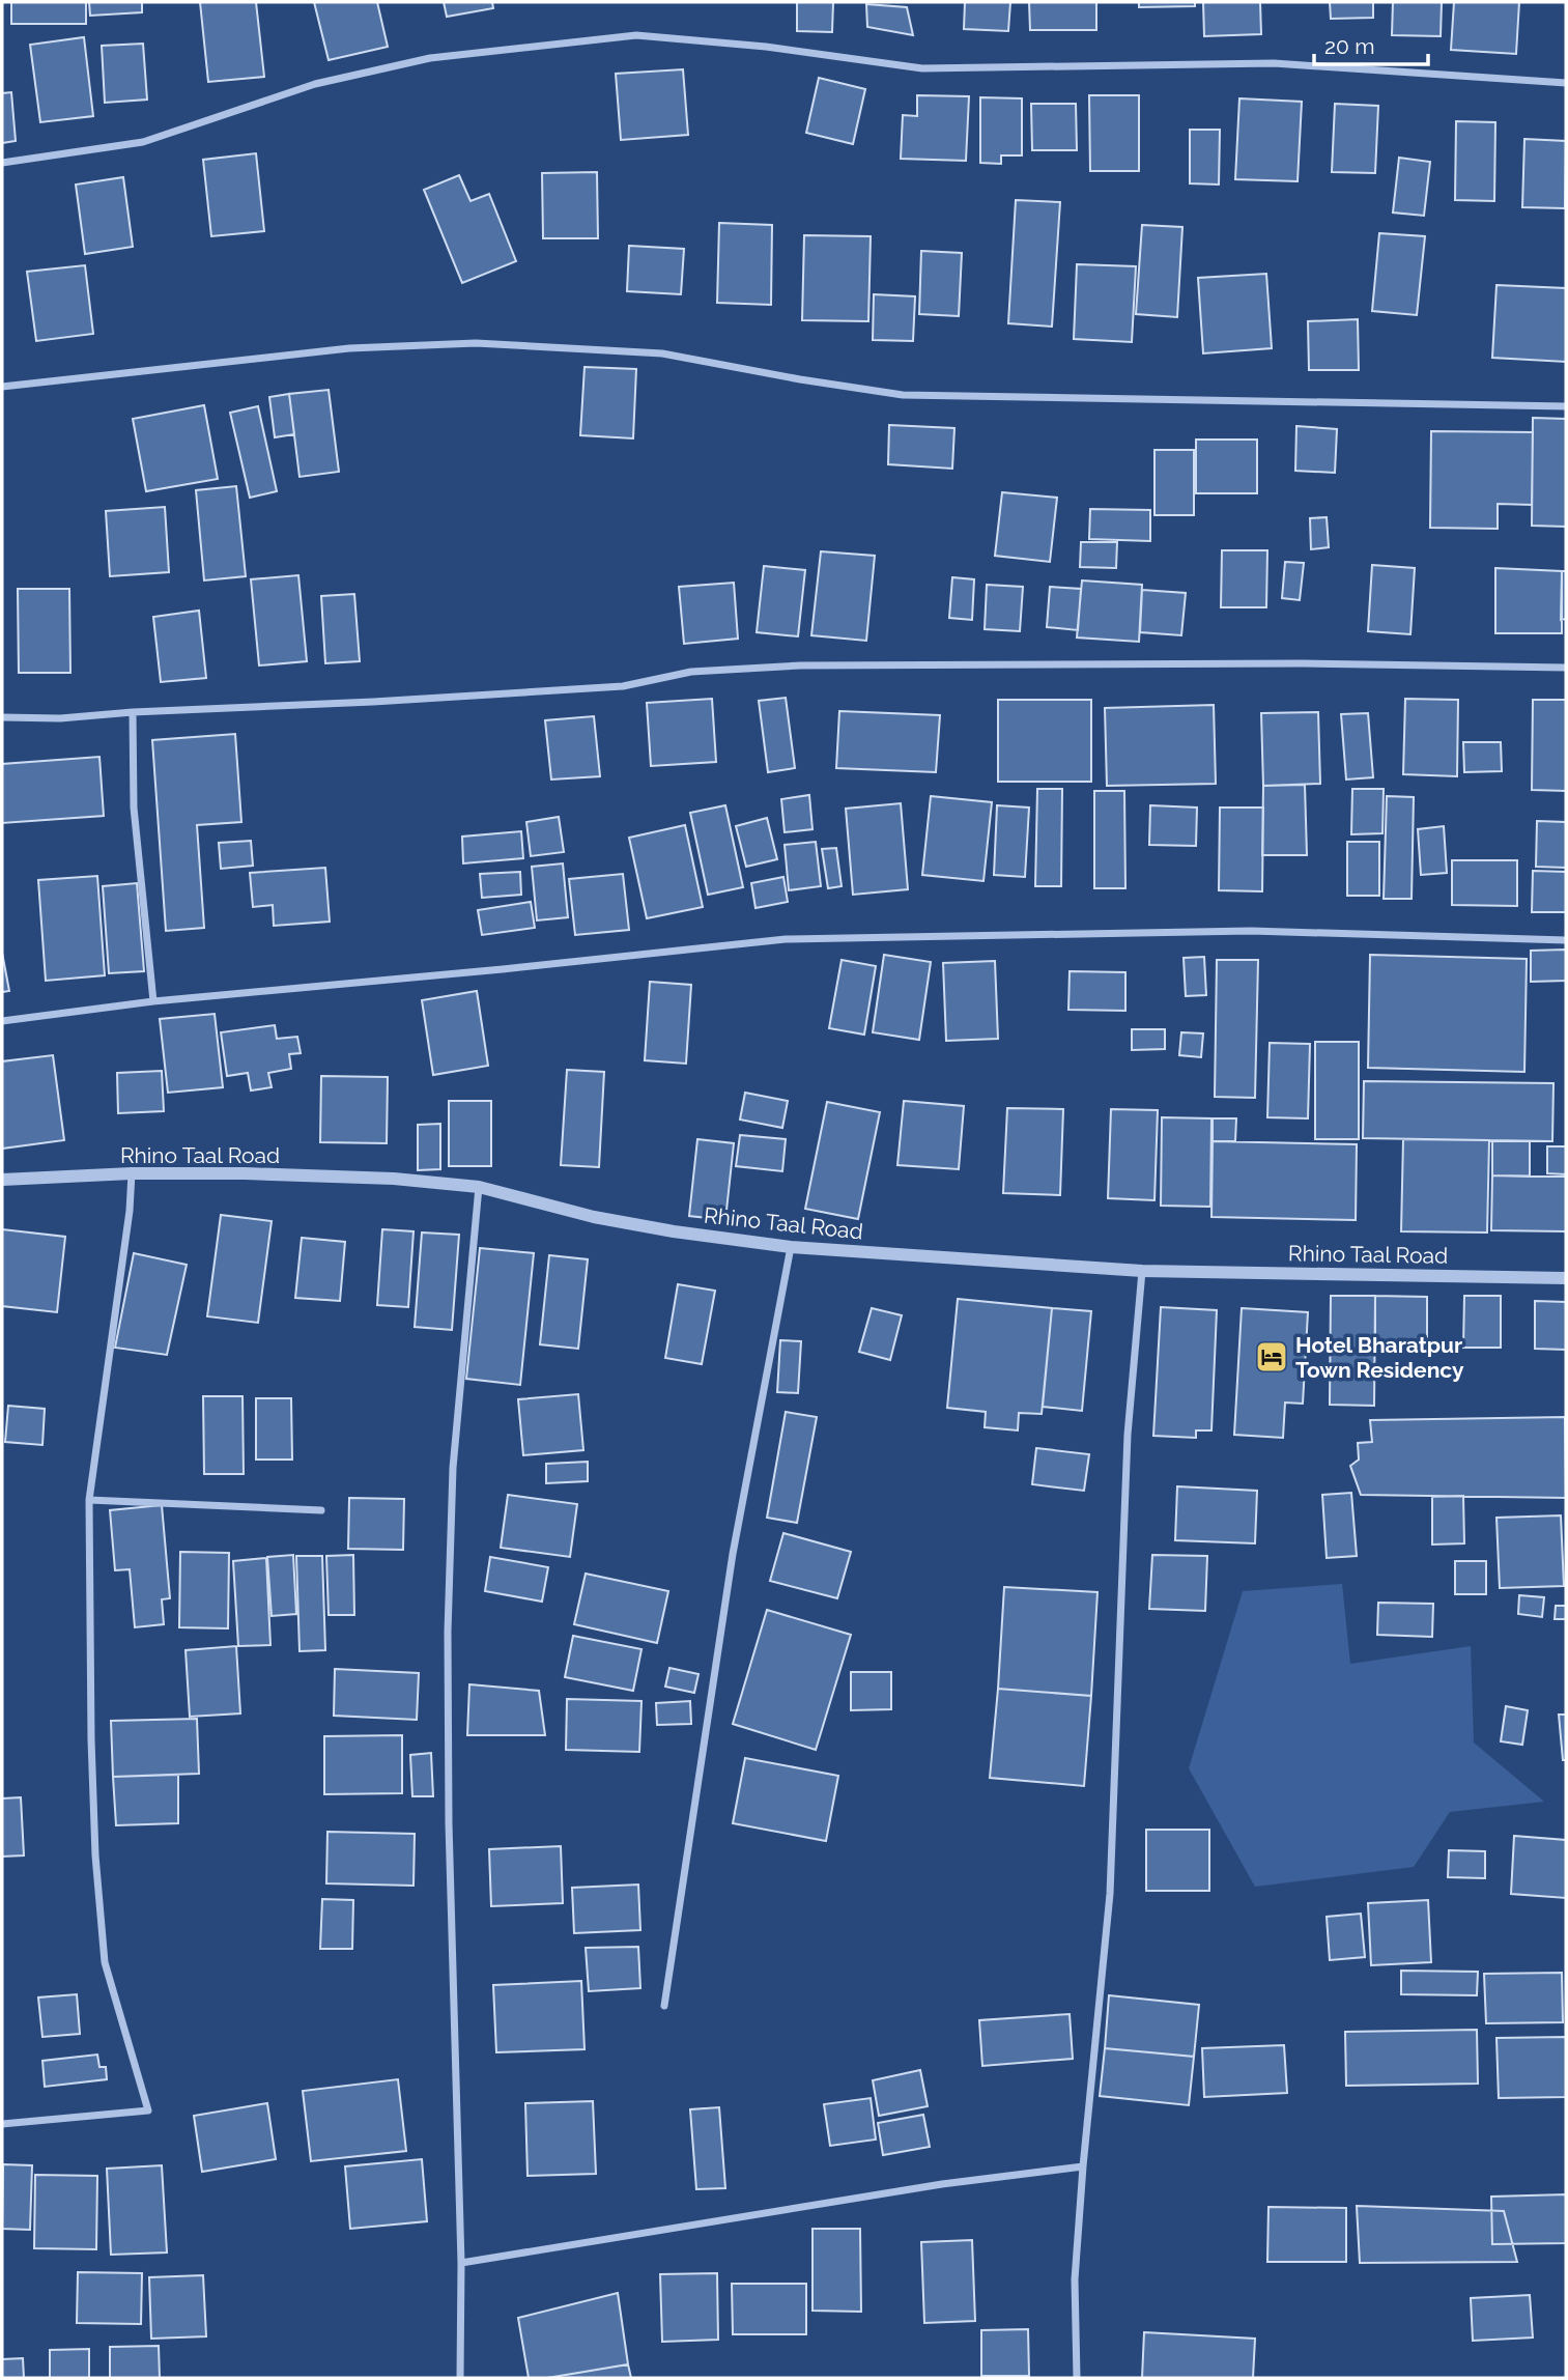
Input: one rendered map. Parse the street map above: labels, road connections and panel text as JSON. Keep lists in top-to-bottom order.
{
  "streets": {
    "street": ["Rhino Taal Road"]
  },
  "places": {
    "hotel": ["Hotel Bharatpur Town Residency"]
  },
  "scale_bar": "20 m"
}
